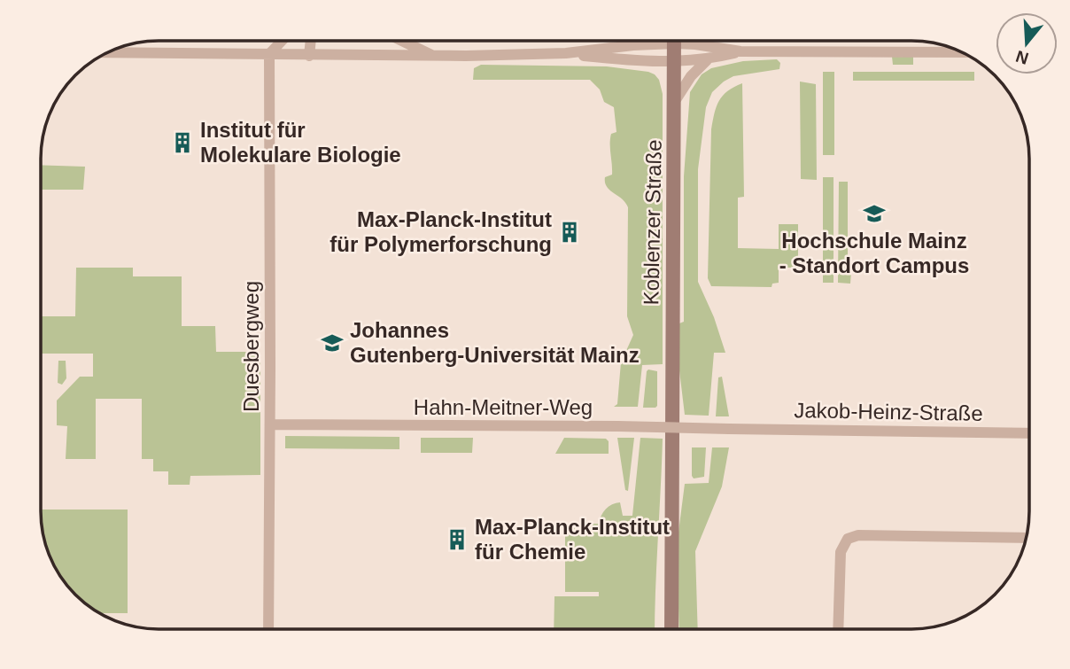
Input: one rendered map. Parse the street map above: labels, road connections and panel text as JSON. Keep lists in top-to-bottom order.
{
  "streets": {
    "main road": ["Koblenzer Straße"],
    "street": ["Duesbergweg", "Hahn-Meitner-Weg", "Jakob-Heinz-Straße"]
  },
  "crossings": [
    ["Duesbergweg", "Hahn-Meitner-Weg"],
    ["Hahn-Meitner-Weg", "Jakob-Heinz-Straße"]
  ],
  "places": {
    "building": ["Institut für Molekulare Biologie", "Max-Planck-Institut für Polymerforschung", "Max-Planck-Institut für Chemie"],
    "school or university": ["Hochschule Mainz - Standort Campus", "Johannes Gutenberg-Universität Mainz"]
  },
  "north": "bottom"
}
